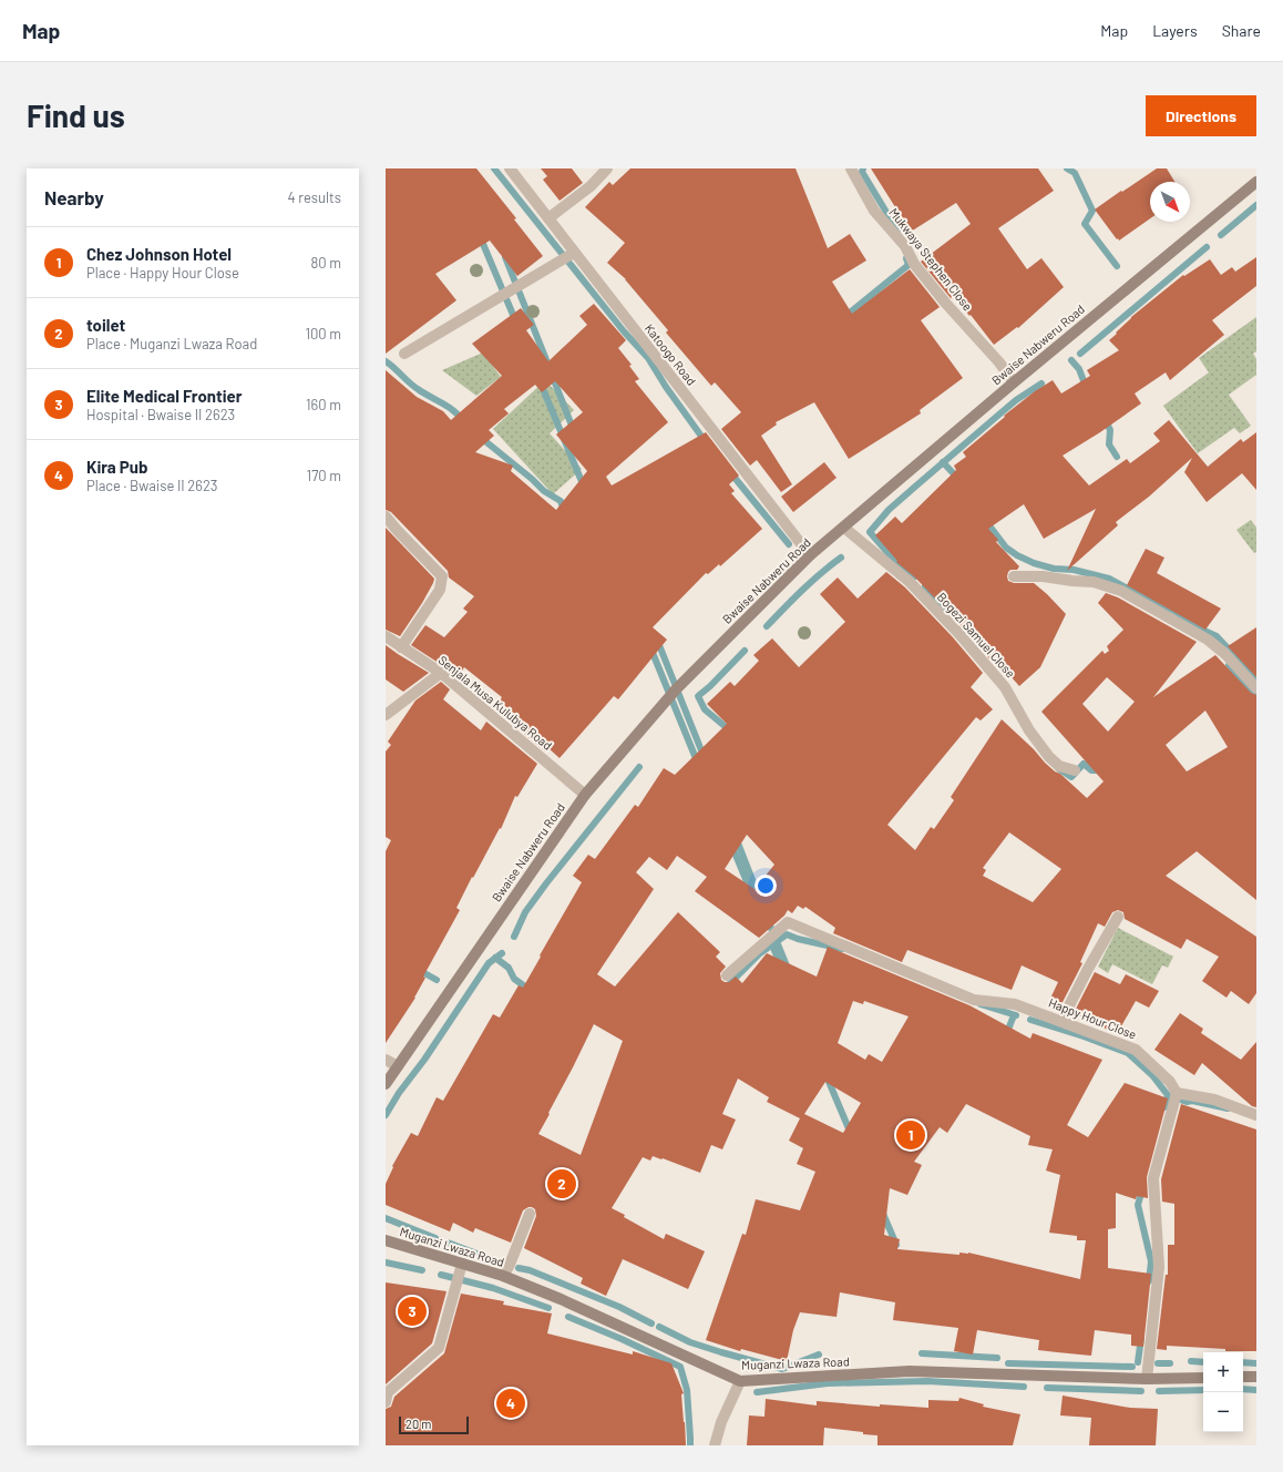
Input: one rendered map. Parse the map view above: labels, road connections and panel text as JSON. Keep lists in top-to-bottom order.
{
  "streets": {
    "main road": ["Bwaise Nabweru Road", "Muganzi Lwaza Road"],
    "street": [
      "Mukwaya Stephen Close",
      "Katoogo Road",
      "Bogezi Samuel Close",
      "Senjala Musa Kulubya Road",
      "Happy Hour Close"
    ]
  },
  "crossings": [
    ["Mukwaya Stephen Close", "Bwaise Nabweru Road"],
    ["Bwaise Nabweru Road", "Katoogo Road"],
    ["Bwaise Nabweru Road", "Bogezi Samuel Close"],
    ["Bwaise Nabweru Road", "Senjala Musa Kulubya Road"]
  ],
  "scale_bar": "20 m",
  "north": "bottom right",
  "page": {
    "header": "Map",
    "nav": ["Map", "Layers", "Share"],
    "buttons": "Directions",
    "title": "Find us",
    "heading": ["Nearby", "4 results"],
    "list": [
      {
        "mark": "1",
        "name": "Chez Johnson Hotel",
        "note": "Place · Happy Hour Close",
        "value": "80 m"
      },
      {
        "mark": "2",
        "name": "toilet",
        "note": "Place · Muganzi Lwaza Road",
        "value": "100 m"
      },
      {
        "mark": "3",
        "name": "Elite Medical Frontier",
        "note": "Hospital · Bwaise II 2623",
        "value": "160 m"
      },
      {
        "mark": "4",
        "name": "Kira Pub",
        "note": "Place · Bwaise II 2623",
        "value": "170 m"
      }
    ],
    "pins": [
      "1",
      "2",
      "3",
      "4"
    ],
    "map_buttons": ["+", "−"],
    "scale": "20 m"
  }
}
